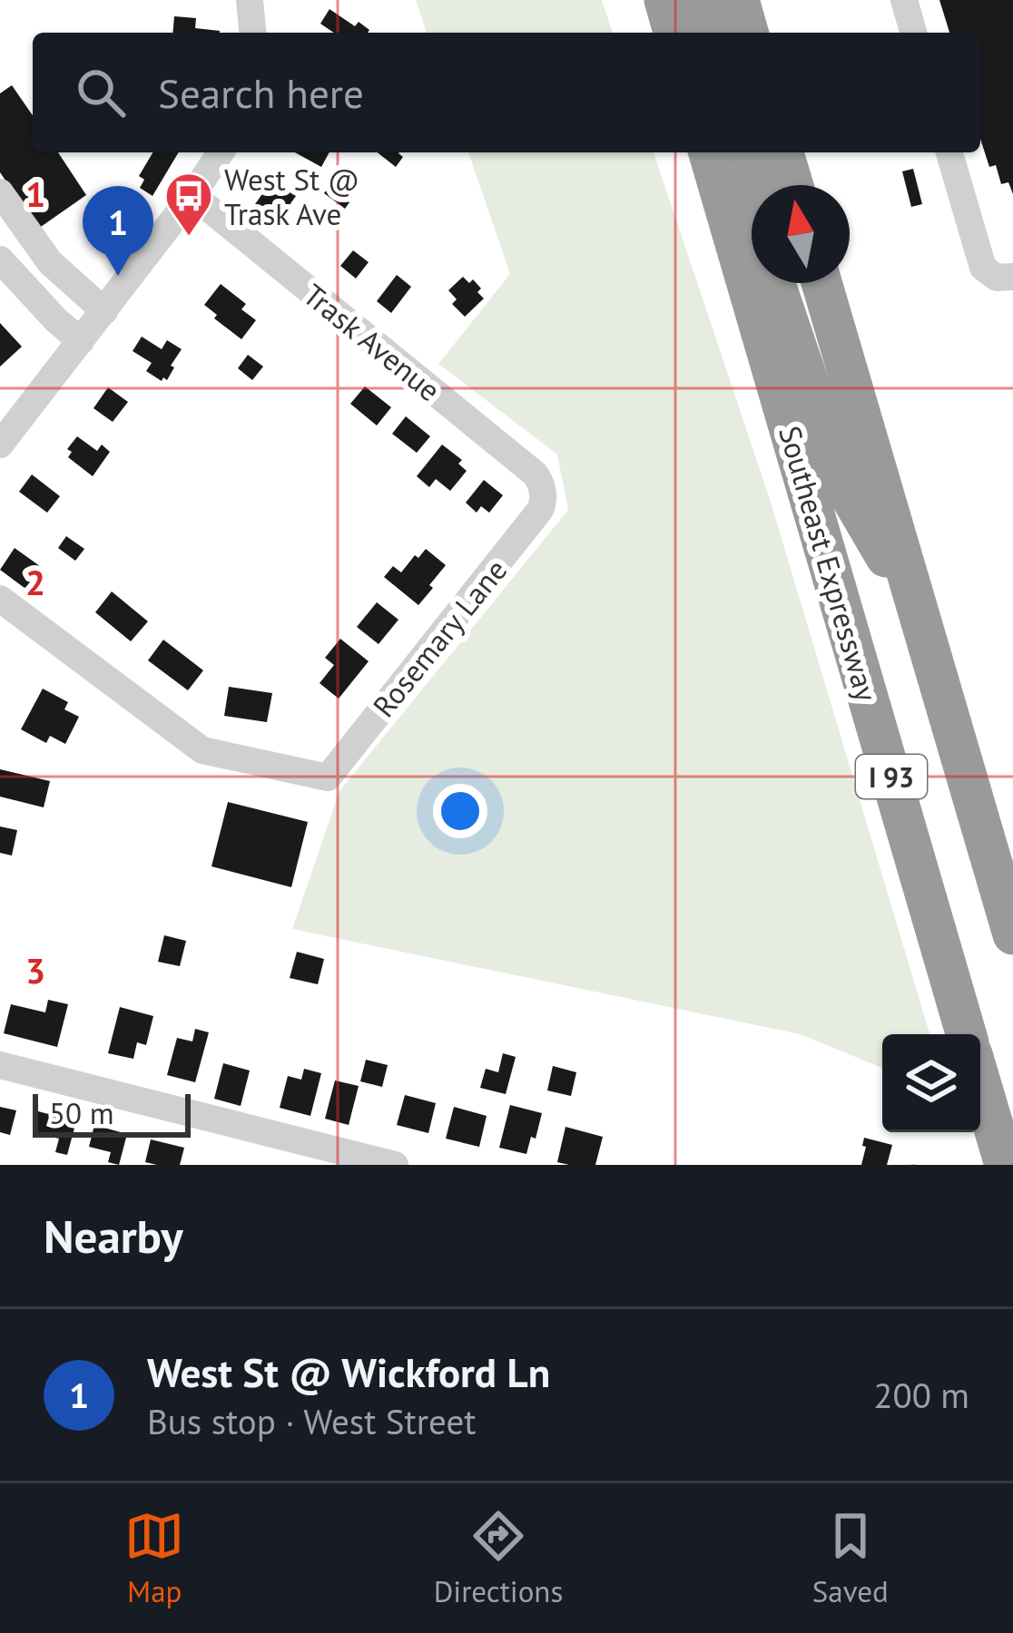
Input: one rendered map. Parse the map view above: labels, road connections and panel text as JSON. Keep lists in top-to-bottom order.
{
  "streets": {
    "highway": ["Southeast Expressway", "I 93"],
    "street": ["Trask Avenue", "Rosemary Lane"]
  },
  "crossings": [
    ["Trask Avenue", "Rosemary Lane"],
    ["Southeast Expressway", "I 93"]
  ],
  "places": {
    "bus stop": ["West St @ Trask Ave"]
  },
  "scale_bar": "50 m",
  "north": "top",
  "page": {
    "search": "Search here",
    "pins": "1",
    "scale": "50 m",
    "heading": "Nearby",
    "list": [
      {
        "mark": "1",
        "name": "West St @ Wickford Ln",
        "note": "Bus stop · West Street",
        "value": "200 m"
      }
    ],
    "nav": ["Map", "Directions", "Saved"]
  },
  "grid": {
    "rows": ["1", "2", "3"]
  }
}
